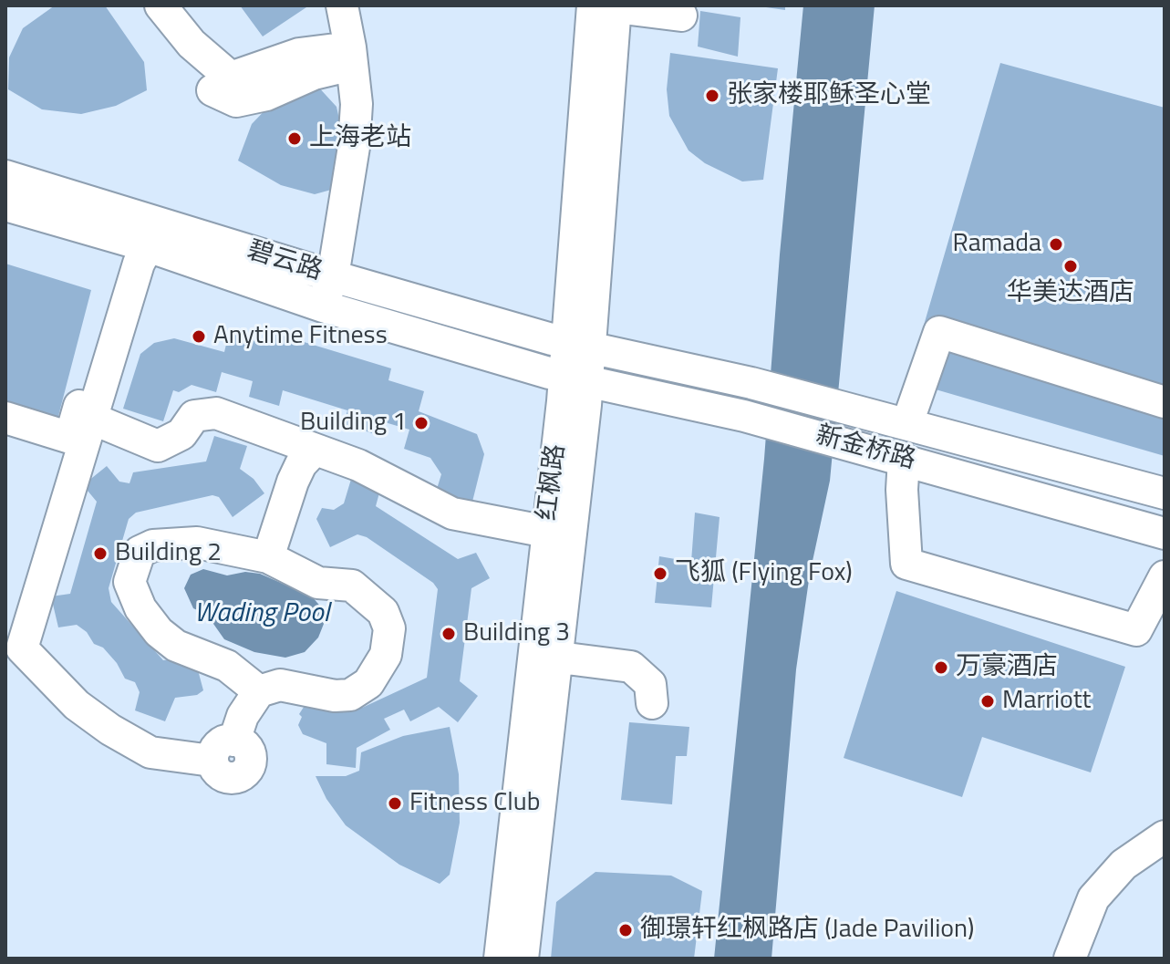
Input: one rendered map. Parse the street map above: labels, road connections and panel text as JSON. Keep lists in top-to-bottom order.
{
  "streets": {
    "street": ["碧云路", "新金桥路", "红枫路"]
  },
  "crossings": [
    ["碧云路", "新金桥路"],
    ["碧云路", "红枫路"],
    ["新金桥路", "红枫路"]
  ],
  "water": ["Wading Pool"],
  "places": [
    "张家楼耶稣圣心堂",
    "上海老站",
    "Ramada",
    "华美达酒店",
    "Anytime Fitness",
    "Building 1",
    "Building 2",
    "飞狐 (Flying Fox)",
    "Building 3",
    "万豪酒店",
    "Marriott",
    "Fitness Club",
    "御璟轩红枫路店 (Jade Pavilion)"
  ]
}
